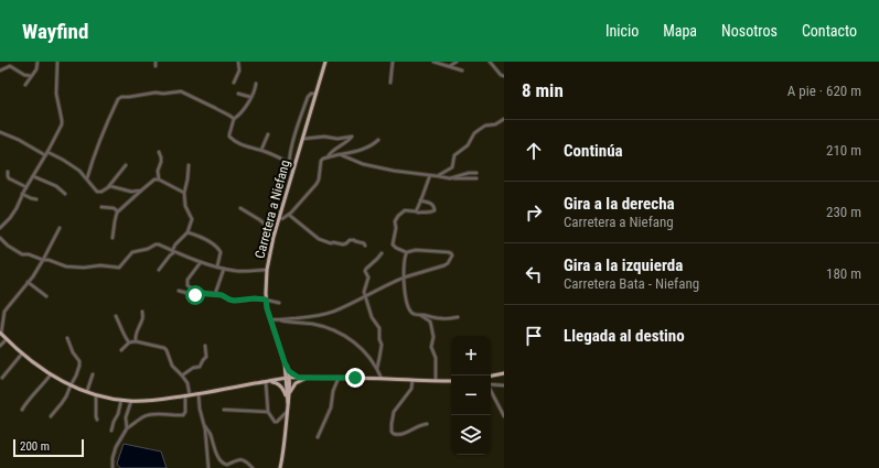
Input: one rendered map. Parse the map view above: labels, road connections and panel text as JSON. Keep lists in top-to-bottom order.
{
  "streets": {
    "main road": ["Carretera a Niefang"]
  },
  "scale_bar": "200 m",
  "page": {
    "header": "Wayfind",
    "nav": [
      "Inicio",
      "Mapa",
      "Nosotros",
      "Contacto"
    ],
    "heading": ["8 min", "A pie · 620 m"],
    "list": [
      ["Continúa", "210 m"],
      ["Gira a la derecha", "Carretera a Niefang", "230 m"],
      ["Gira a la izquierda", "Carretera Bata - Niefang", "180 m"],
      "Llegada al destino"
    ],
    "map_buttons": ["+", "−"],
    "scale": "200 m"
  }
}
